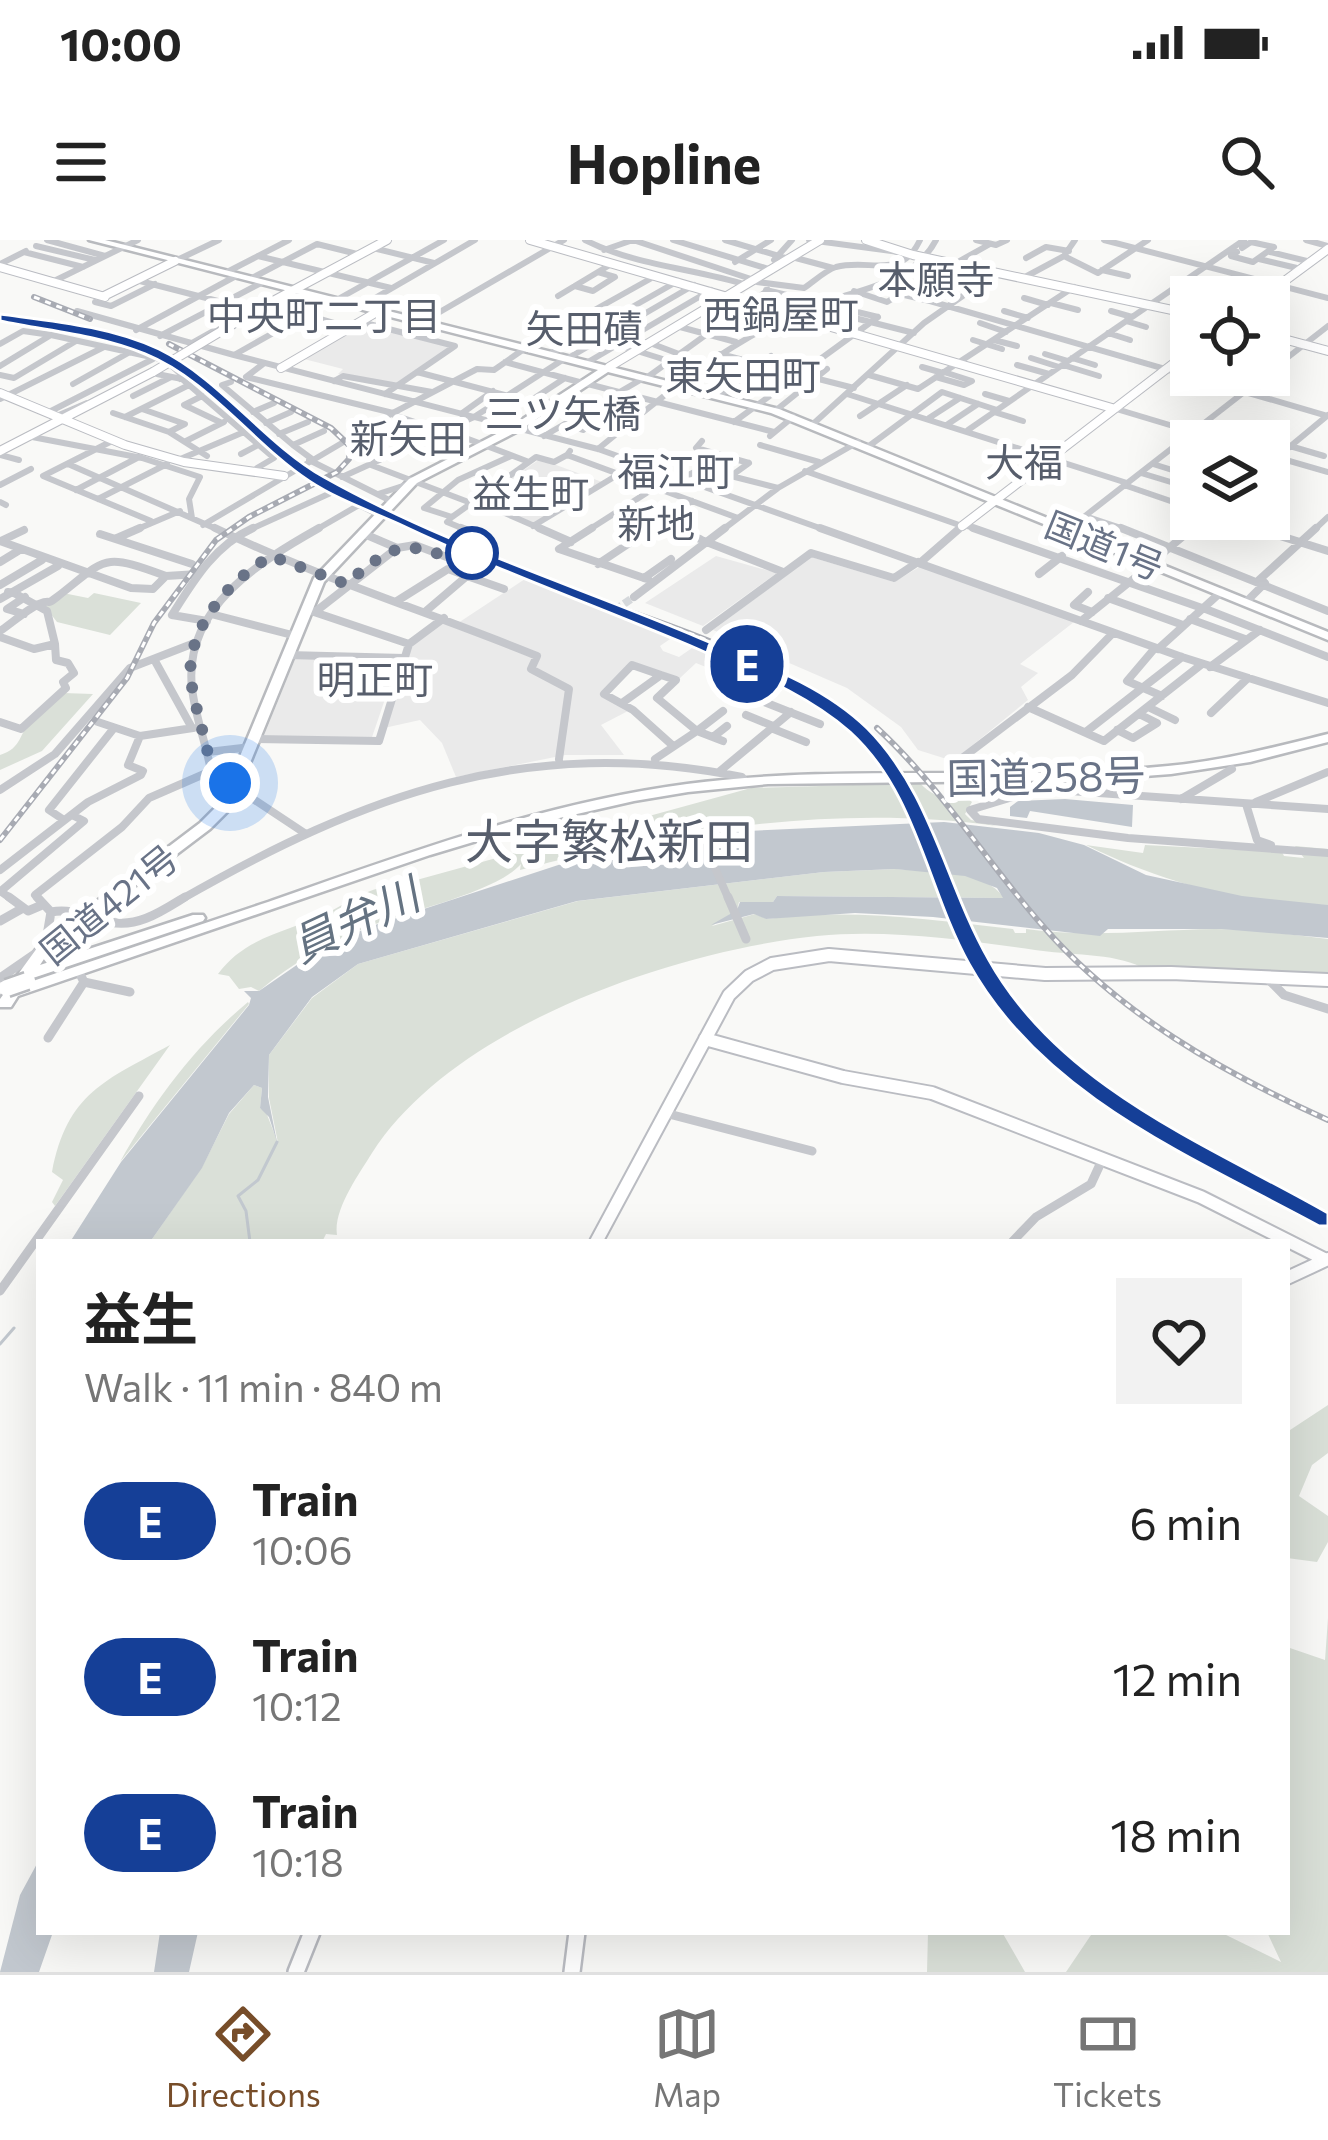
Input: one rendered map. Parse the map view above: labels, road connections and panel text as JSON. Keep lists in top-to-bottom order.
{
  "streets": {
    "highway": ["国道1号", "国道258号", "国道421号"]
  },
  "crossings": [
    ["国道1号", "国道421号"],
    ["国道258号", "国道421号"]
  ],
  "districts": [
    "本願寺",
    "西鍋屋町",
    "中央町二丁目",
    "矢田磧",
    "東矢田町",
    "三ツ矢橋",
    "新矢田",
    "大福",
    "福江町",
    "益生町",
    "新地",
    "明正町",
    "大字繁松新田"
  ],
  "water": ["員弁川"],
  "page": {
    "status": "10:00",
    "header": "Hopline",
    "on_map": "E",
    "heading": ["益生", "Walk · 11 min · 840 m"],
    "list": [
      {
        "mark": "E",
        "name": "Train",
        "note": "10:06",
        "value": "6 min"
      },
      {
        "mark": "E",
        "name": "Train",
        "note": "10:12",
        "value": "12 min"
      },
      {
        "mark": "E",
        "name": "Train",
        "note": "10:18",
        "value": "18 min"
      }
    ],
    "tabs": ["Directions", "Map", "Tickets"]
  }
}
